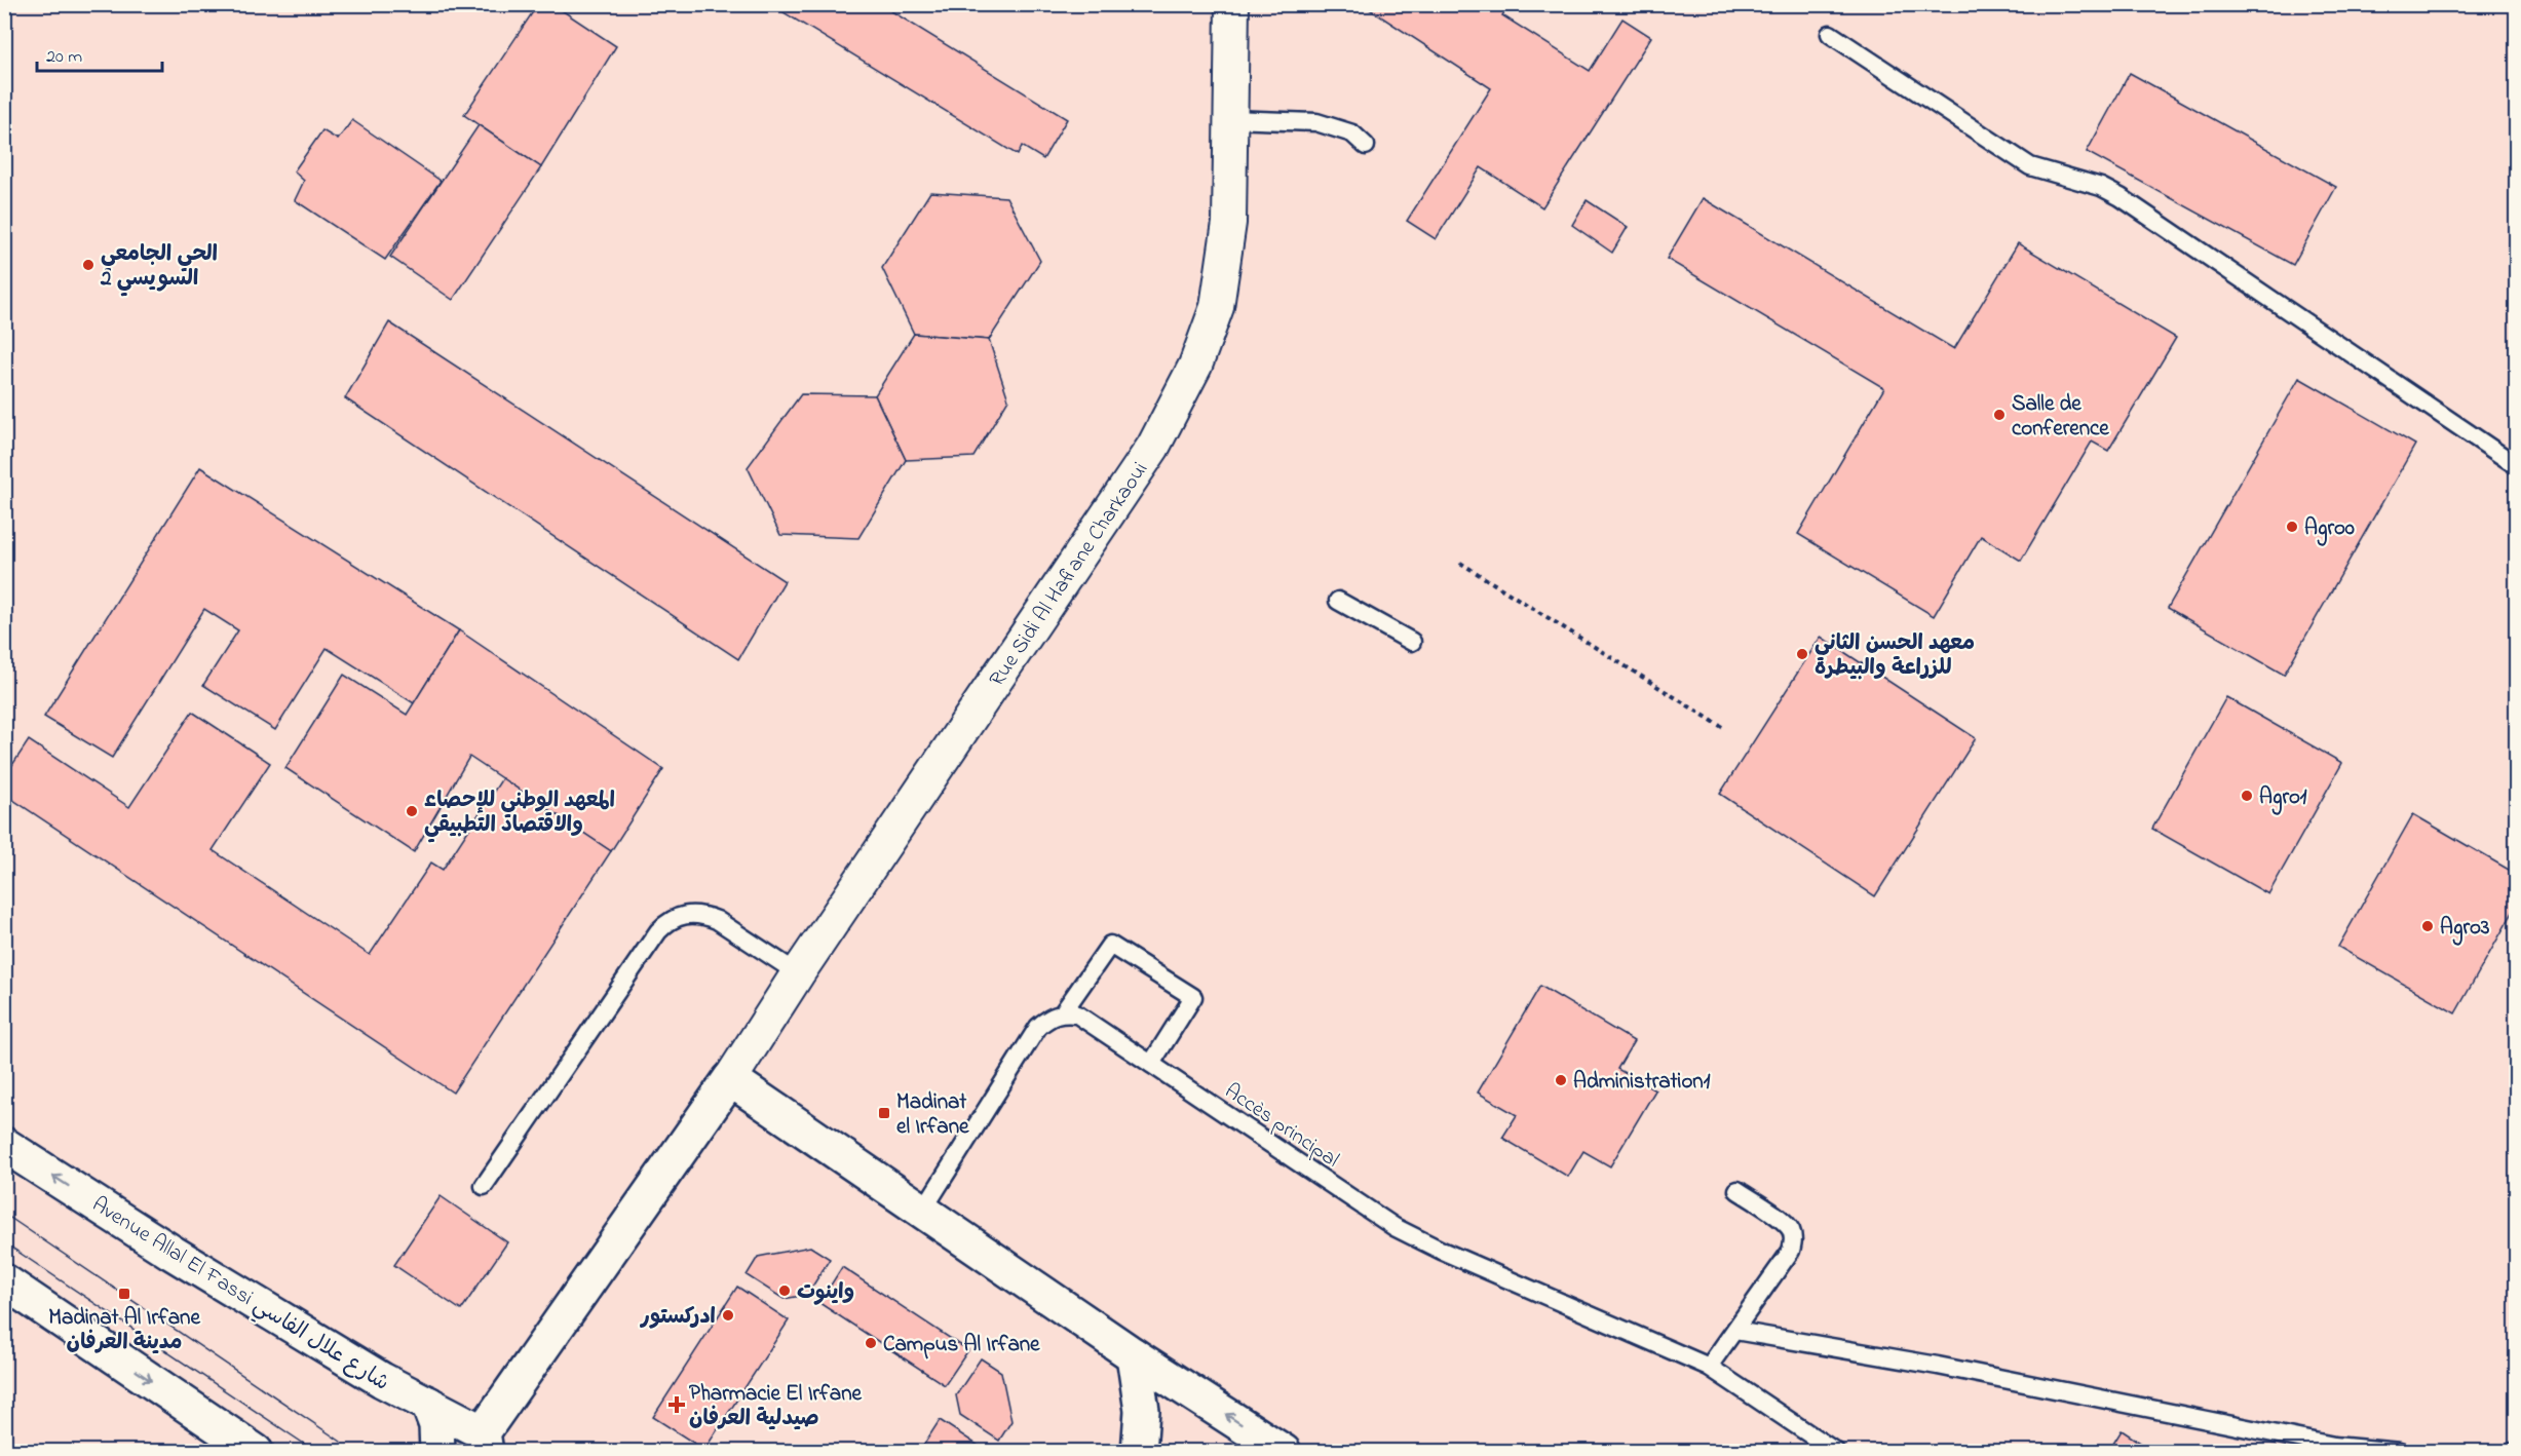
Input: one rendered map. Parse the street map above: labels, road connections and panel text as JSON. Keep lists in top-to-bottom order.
{
  "streets": {
    "street": ["Rue Sidi Al Hafiane Charkaoui", "Avenue Allal El Fassi شارع علال الفاسي"],
    "lane": ["Accès principal"]
  },
  "places": {
    "other": [
      "الحي الجامعي السويسي 2",
      "Salle de conference",
      "Agro0",
      "معهد الحسن الثاني للزراعة والبيطرة",
      "Agro1",
      "المعهد الوطني للإحصاء والاقتصاد التطبيقي",
      "Agro3",
      "Administration1",
      "واينوت",
      "ادركستور",
      "Campus Al Irfane"
    ],
    "transit": ["Madinat el Irfane", "Madinat Al Irfane مدينة العرفان"],
    "health": ["Pharmacie El Irfane صيدلية العرفان"]
  },
  "scale_bar": "20 m"
}
